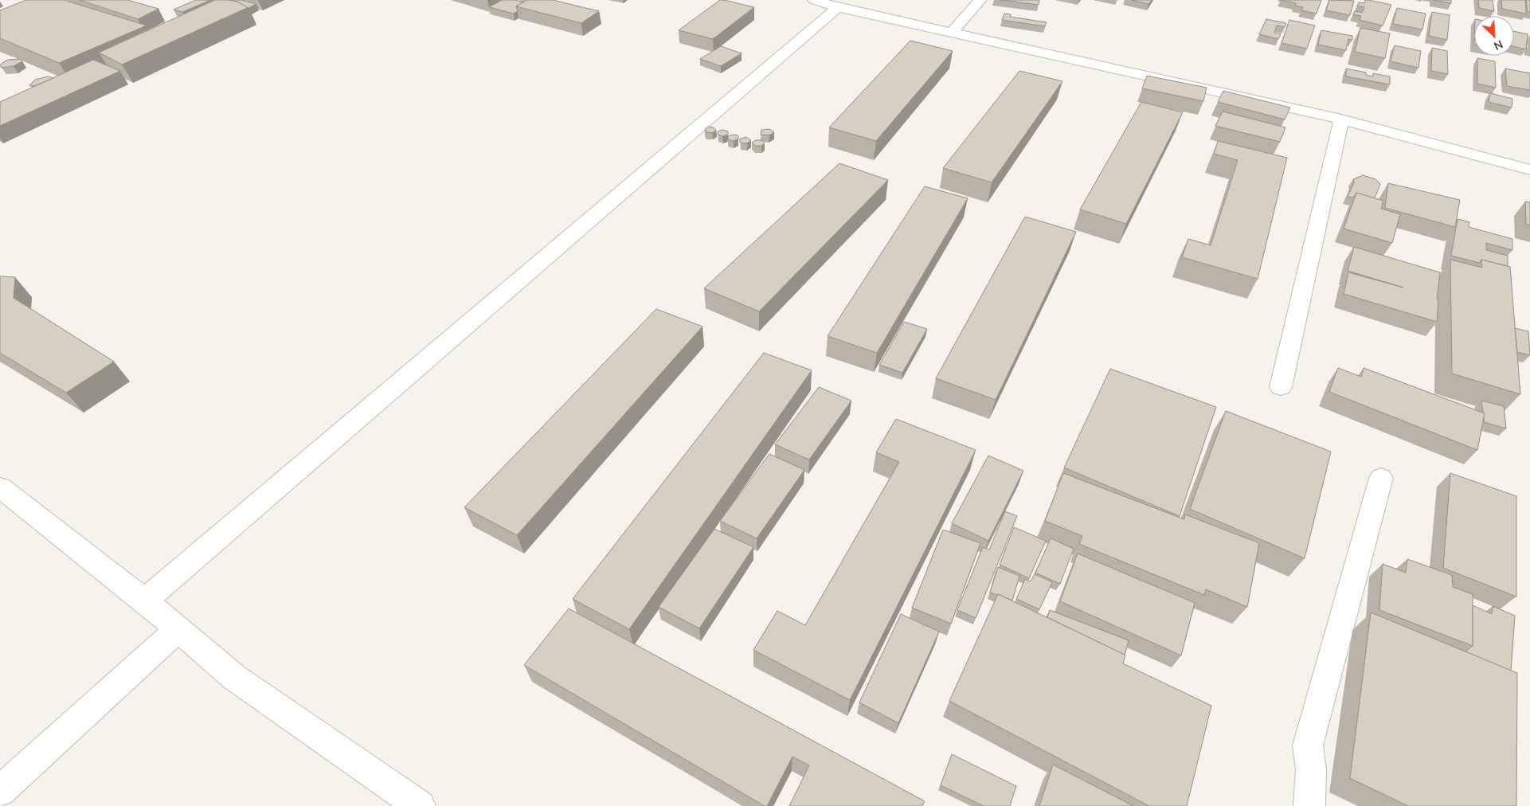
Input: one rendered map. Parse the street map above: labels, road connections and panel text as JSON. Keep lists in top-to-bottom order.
{
  "north": "bottom right"
}
